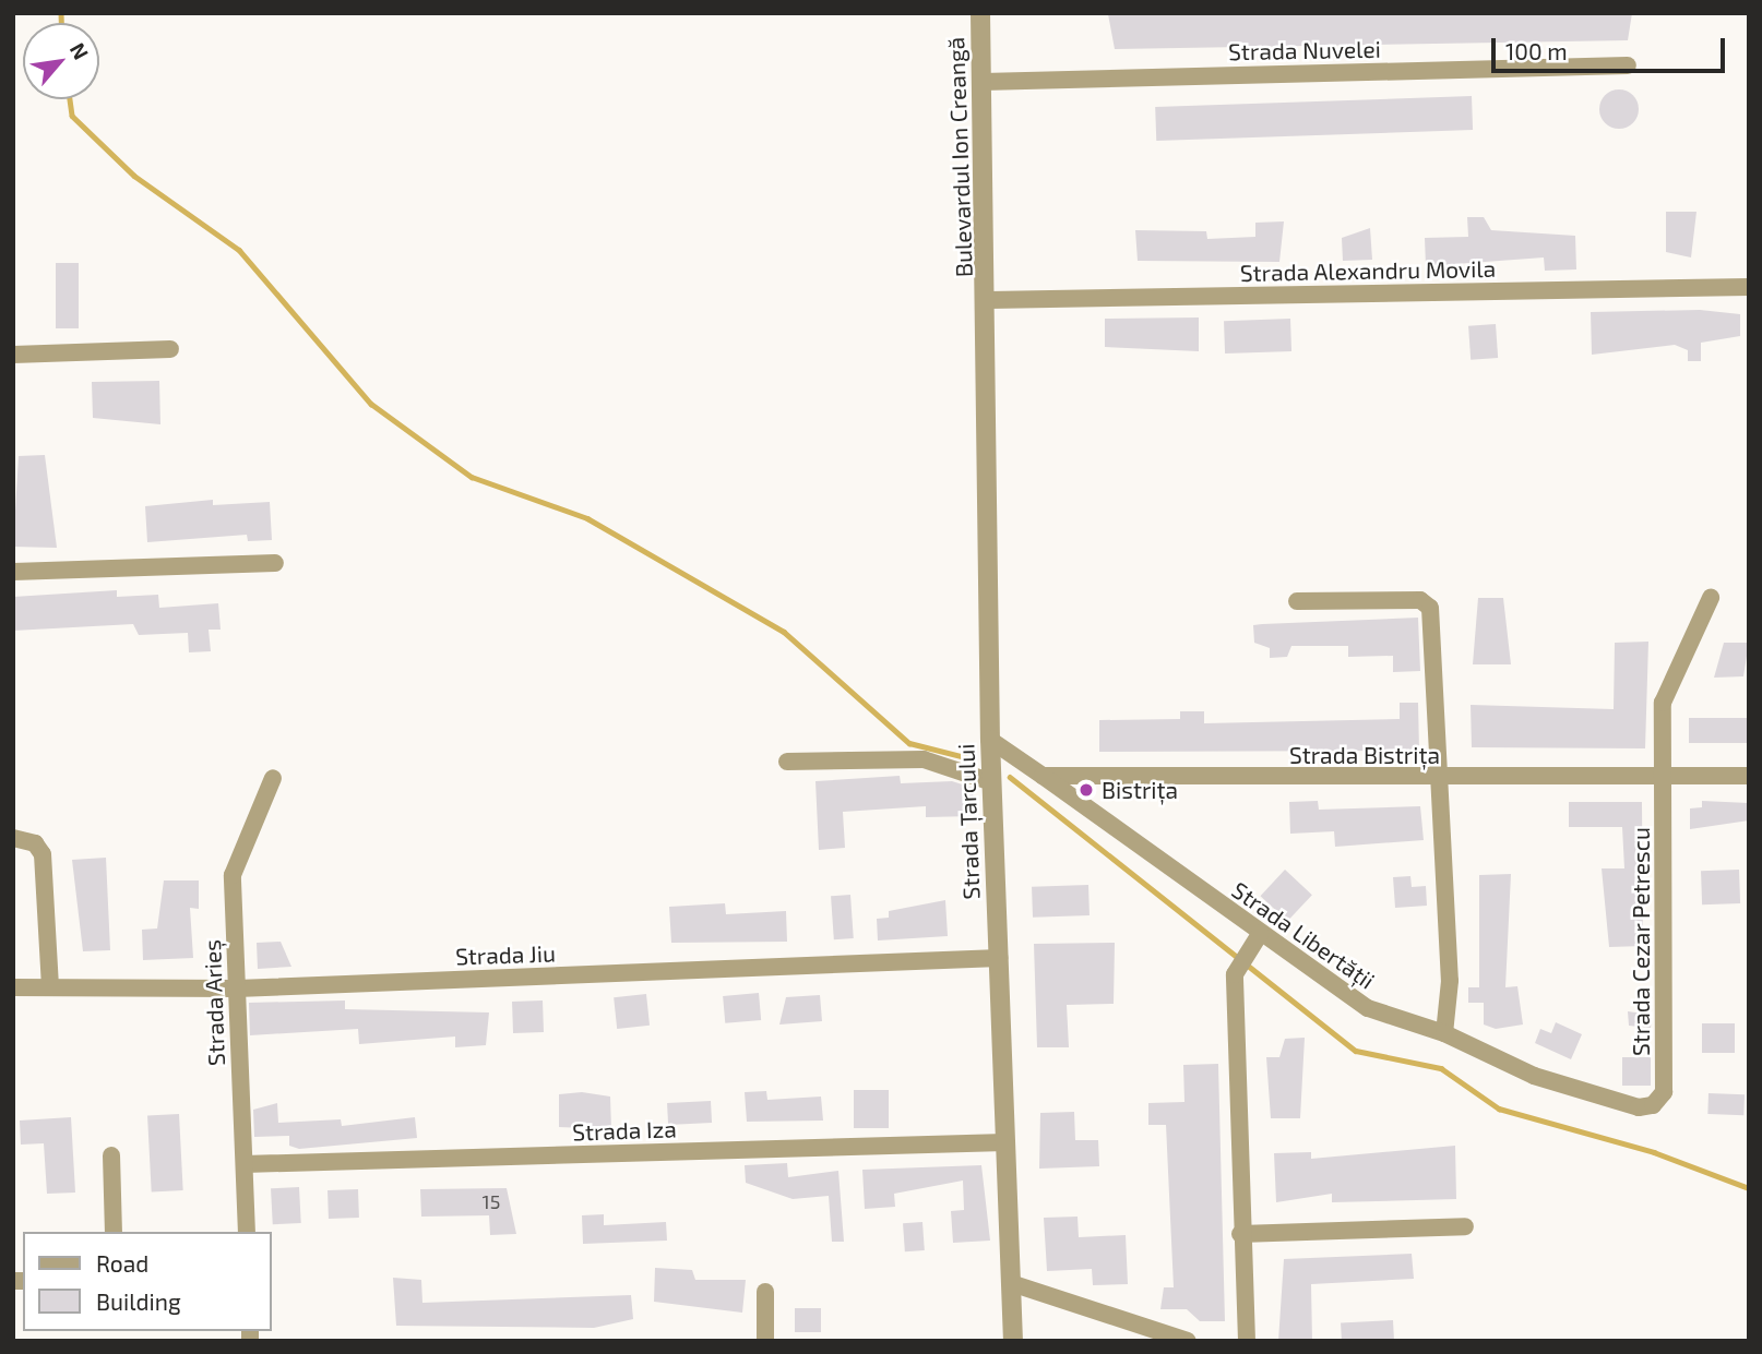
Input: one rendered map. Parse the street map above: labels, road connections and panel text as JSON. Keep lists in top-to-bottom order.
{
  "streets": {
    "street": [
      "Strada Nuvelei",
      "Bulevardul Ion Creangă",
      "Strada Alexandru Movila",
      "Strada Bistrița",
      "Strada Țarcului",
      "Strada Libertății",
      "Strada Cezar Petrescu",
      "Strada Jiu",
      "Strada Arieș",
      "Strada Iza"
    ]
  },
  "crossings": [
    ["Strada Nuvelei", "Bulevardul Ion Creangă"],
    ["Bulevardul Ion Creangă", "Strada Alexandru Movila"],
    ["Bulevardul Ion Creangă", "Strada Țarcului"],
    ["Strada Alexandru Movila", "Strada Țarcului"],
    ["Strada Bistrița", "Strada Libertății"],
    ["Strada Bistrița", "Strada Cezar Petrescu"],
    ["Strada Țarcului", "Strada Jiu"],
    ["Strada Țarcului", "Strada Iza"],
    ["Strada Libertății", "Strada Cezar Petrescu"],
    ["Strada Jiu", "Strada Arieș"],
    ["Strada Arieș", "Strada Iza"]
  ],
  "places": ["Bistrița"],
  "house_numbers": ["15"],
  "legend": ["Road", "Building"],
  "scale_bar": "100 m",
  "north": "top right"
}
